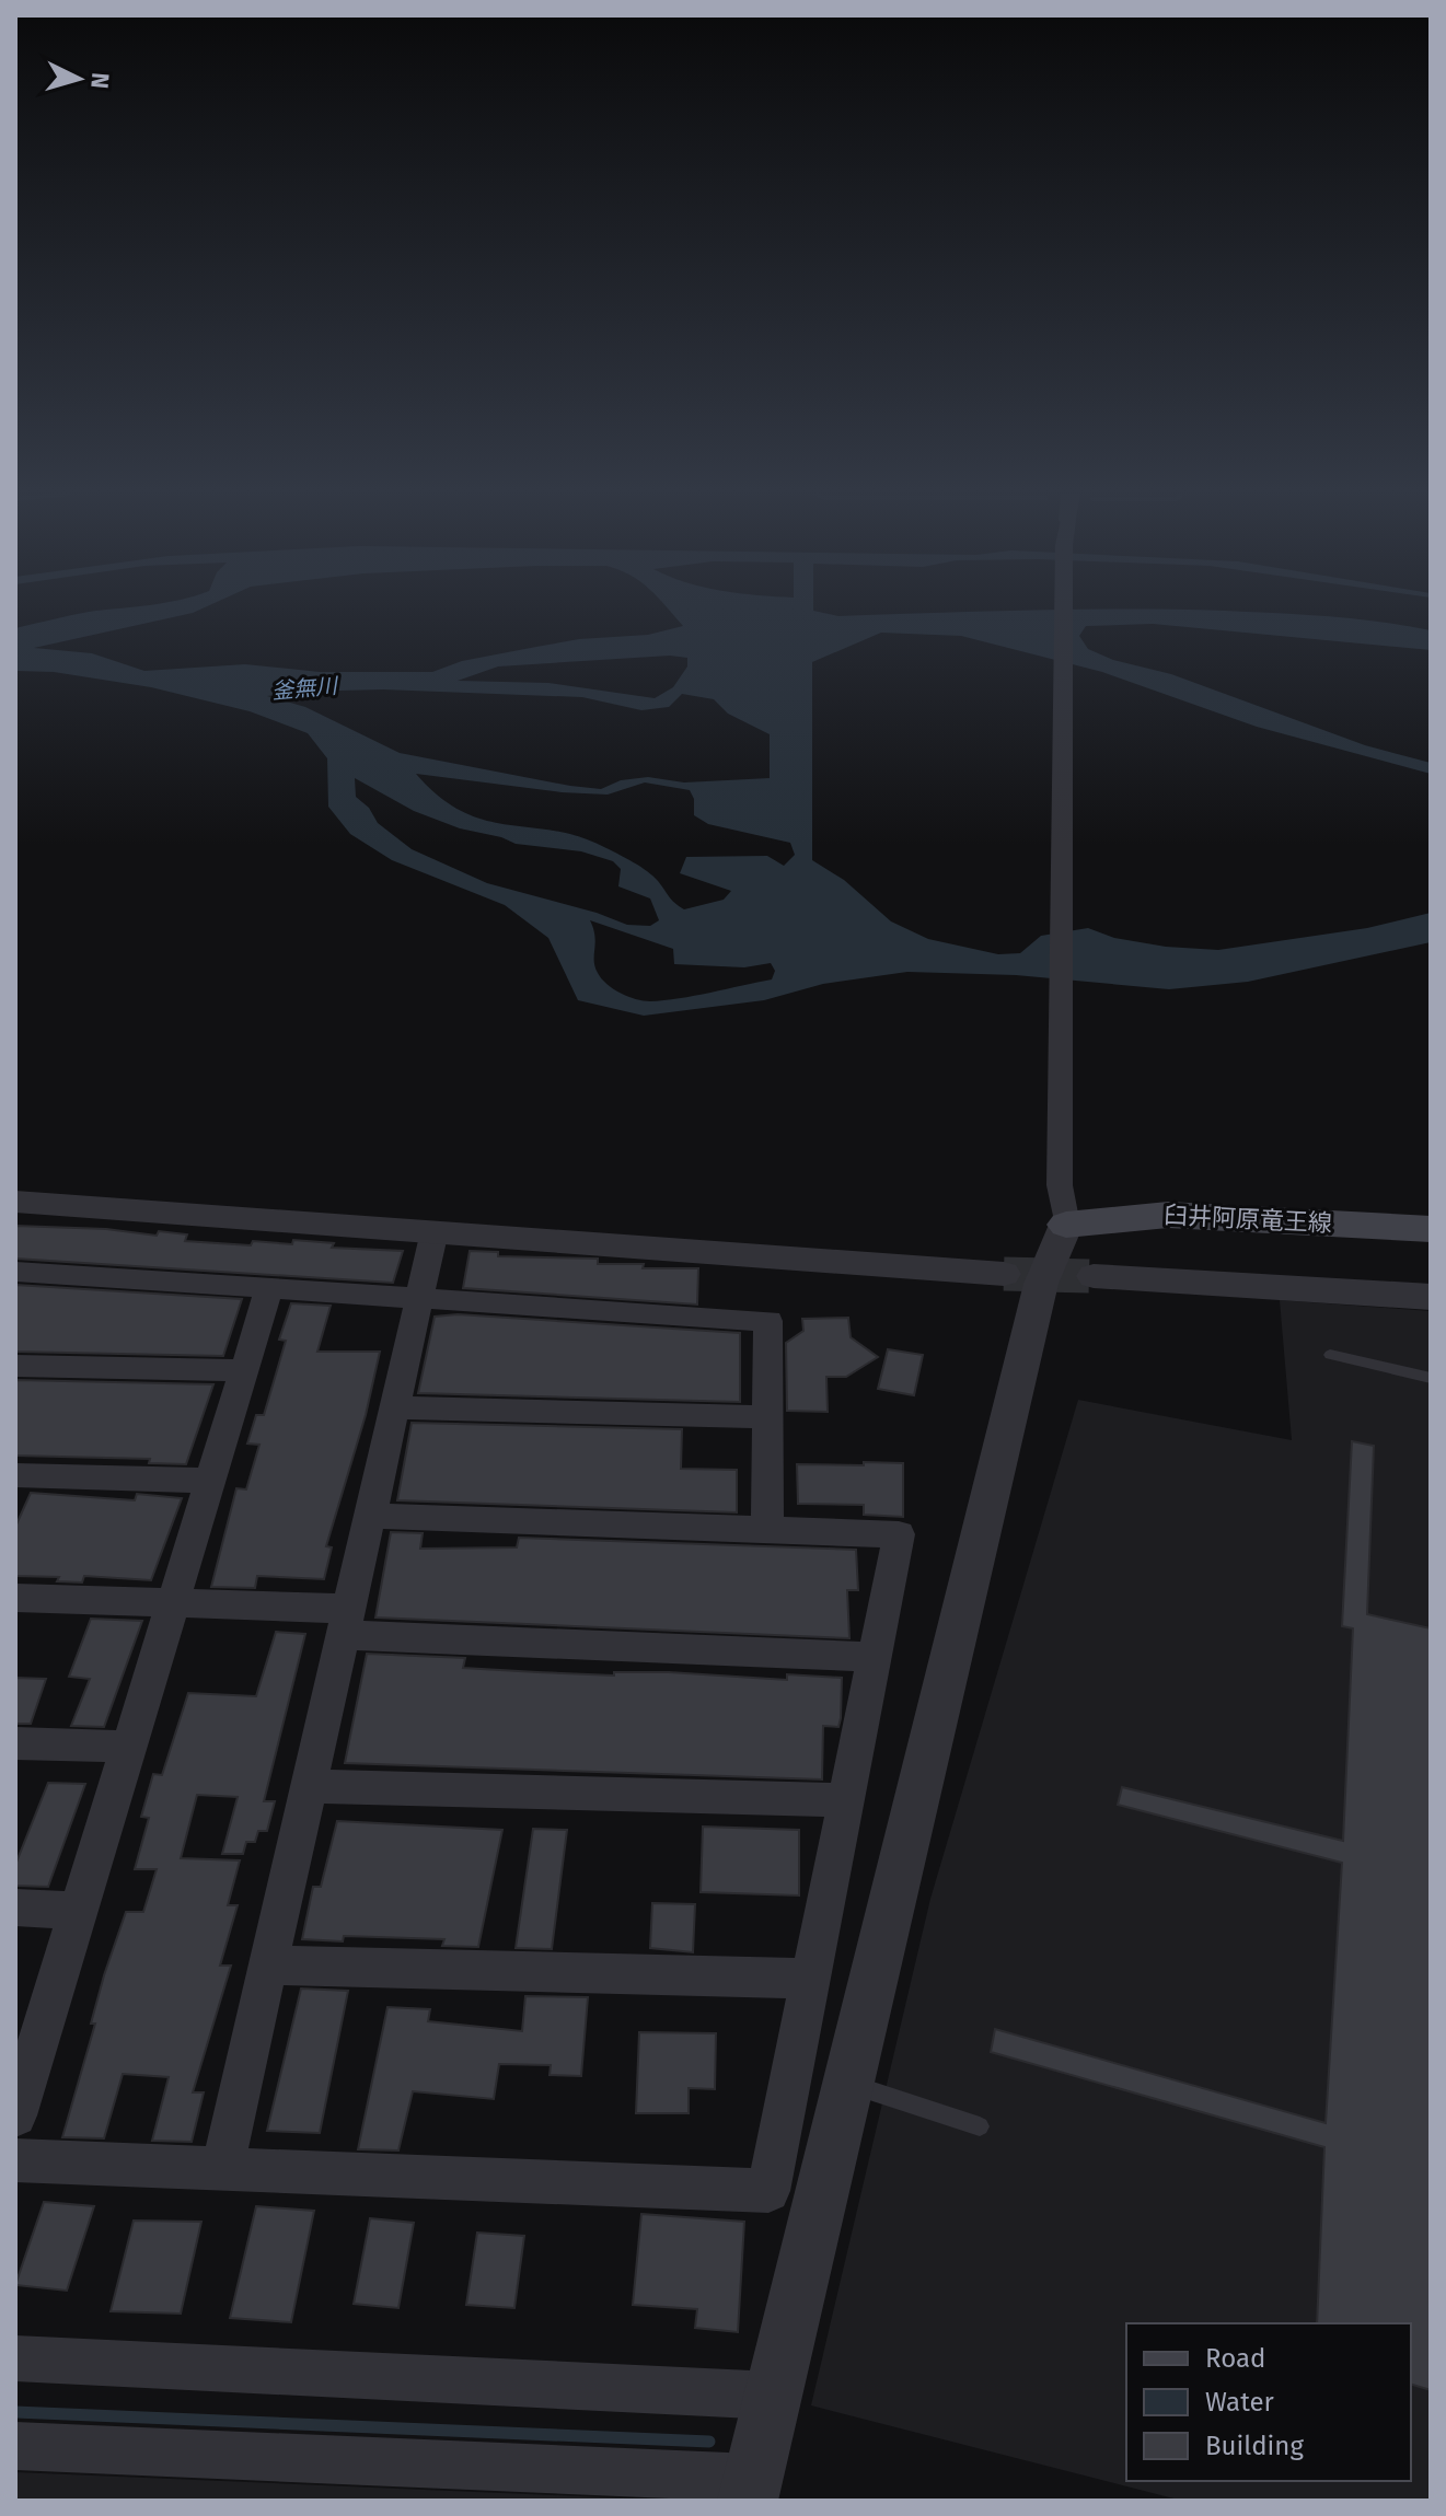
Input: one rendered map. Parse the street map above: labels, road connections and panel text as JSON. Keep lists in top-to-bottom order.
{
  "streets": {
    "main road": ["臼井阿原竜王線"]
  },
  "water": ["釜無川"],
  "legend": ["Road", "Water", "Building"],
  "north": "right"
}
